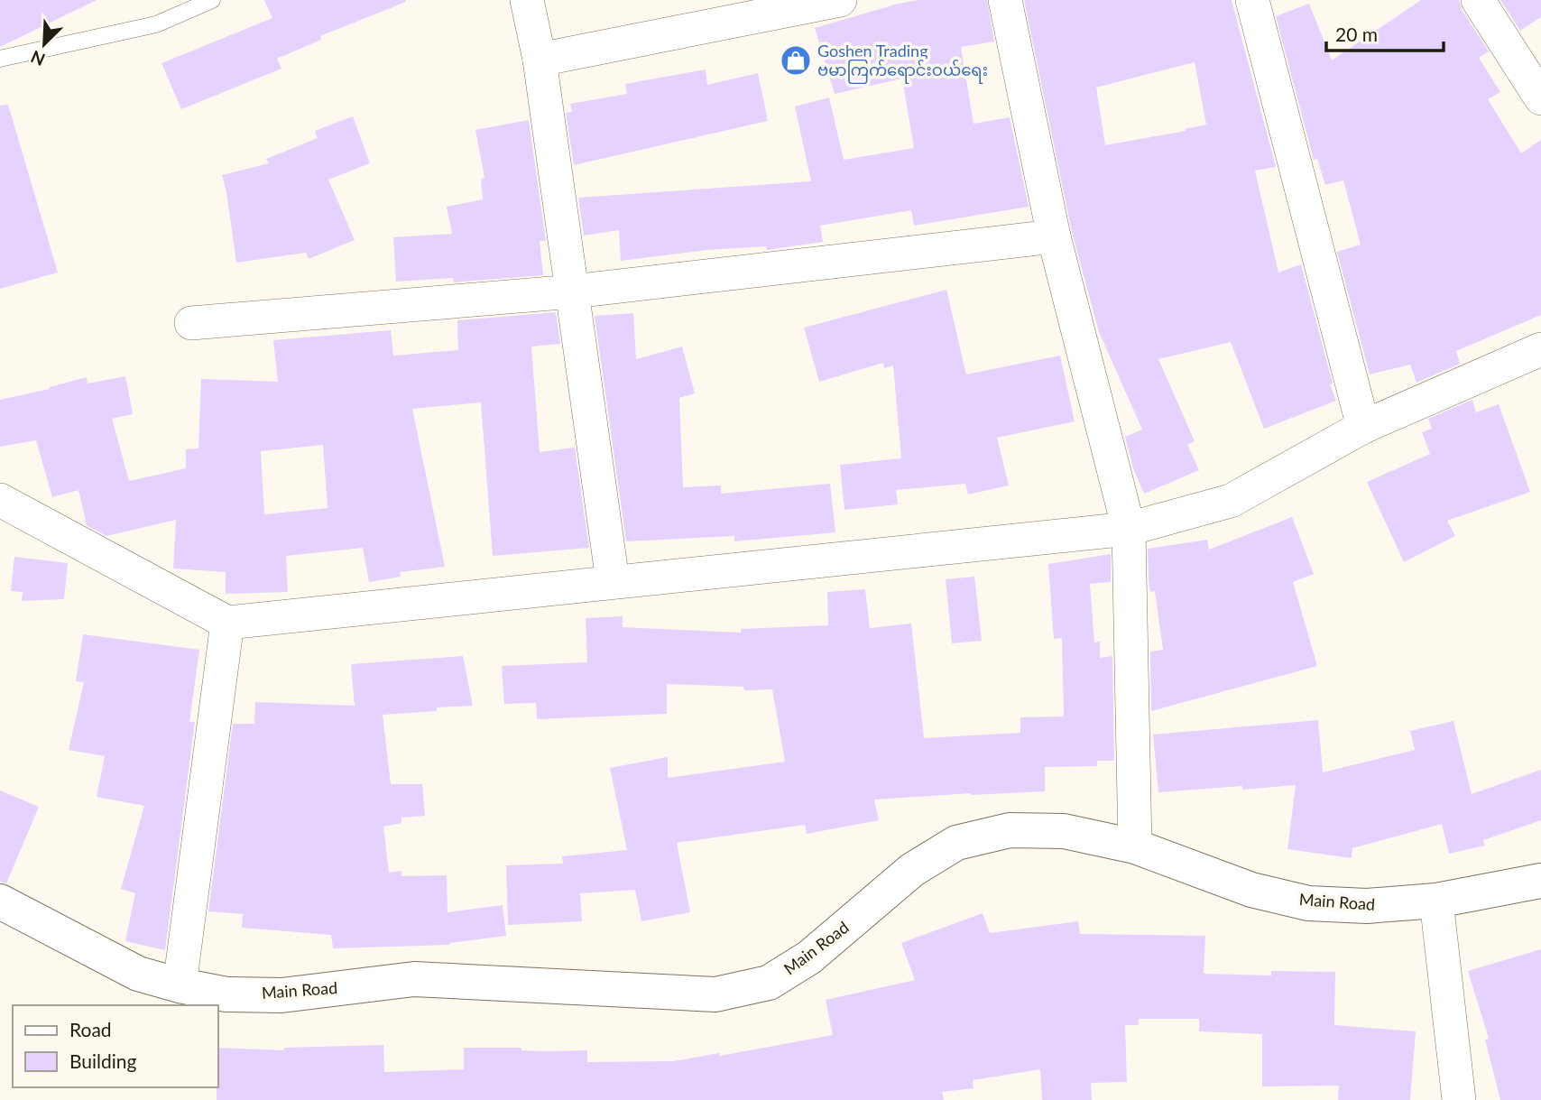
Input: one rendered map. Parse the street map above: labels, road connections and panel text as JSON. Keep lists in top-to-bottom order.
{
  "streets": {
    "main road": ["Main Road"]
  },
  "places": {
    "shop": ["Goshen Trading ဗမာကြက်ရောင်းဝယ်ရေး"]
  },
  "legend": ["Road", "Building"],
  "scale_bar": "20 m",
  "north": "bottom left"
}
